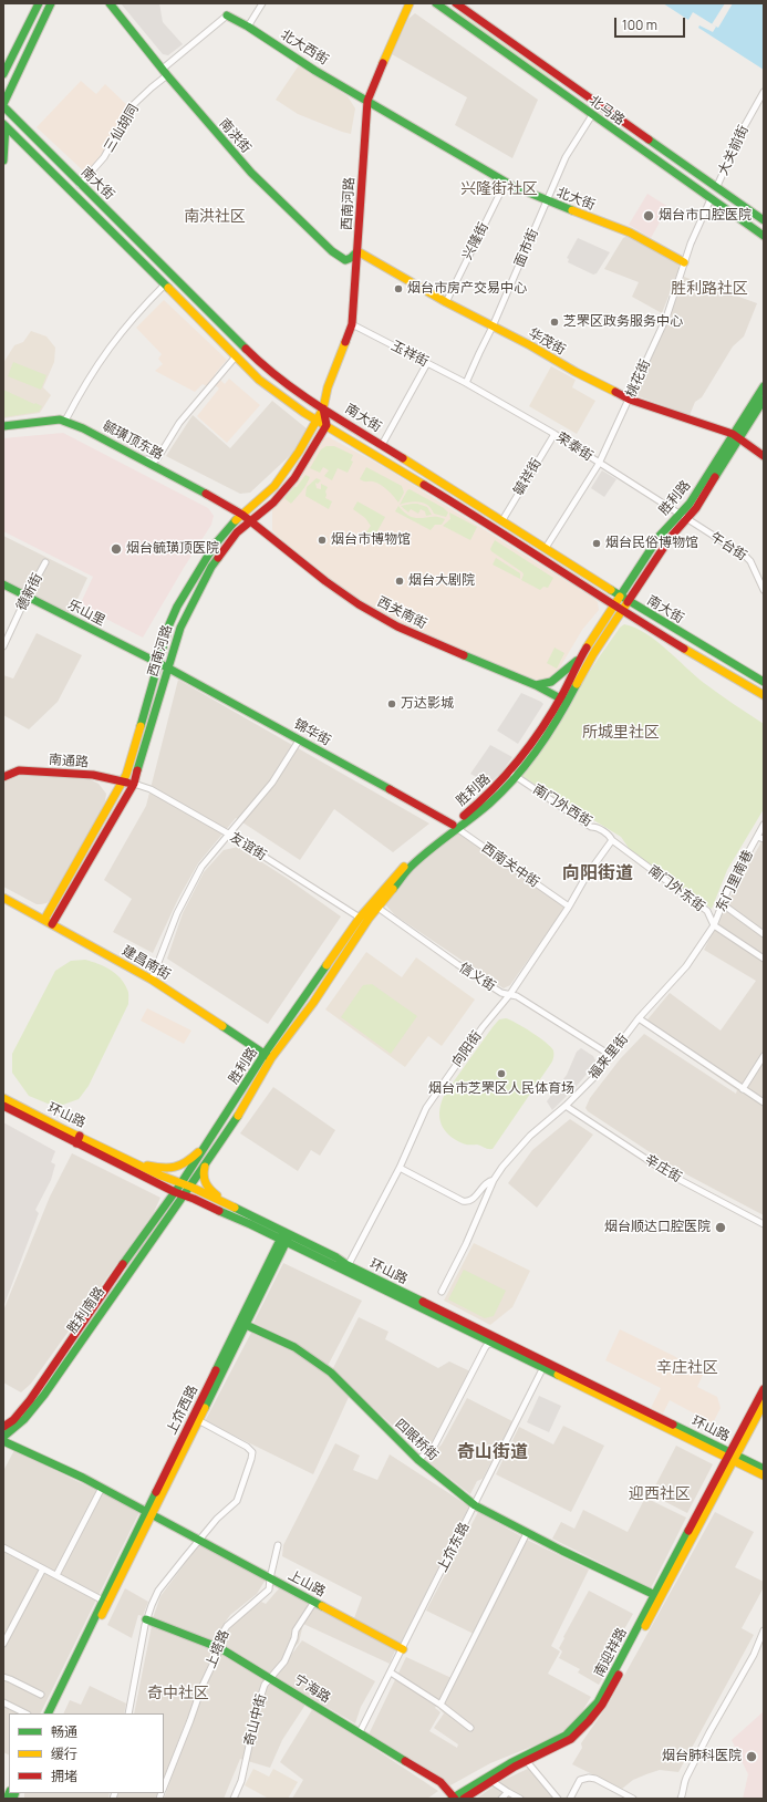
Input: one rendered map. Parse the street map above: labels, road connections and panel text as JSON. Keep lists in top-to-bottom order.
{
  "streets": {
    "main road": [
      "北大西街",
      "北马路",
      "南洪街",
      "南大街",
      "北大街",
      "西南河路",
      "华茂街",
      "毓璜顶东路",
      "胜利路",
      "乐山里",
      "西关南街",
      "锦华街",
      "南通路",
      "建昌南街",
      "环山路",
      "胜利南路",
      "上夼西路",
      "四眼桥街",
      "上山路",
      "南迎祥路",
      "宁海路"
    ],
    "street": [
      "三仙胡同",
      "大关前街",
      "兴隆街",
      "面市街",
      "玉祥街",
      "桃花街",
      "荣泰街",
      "毓祥街",
      "午台街",
      "德新街",
      "南门外西街",
      "友谊街",
      "西南关中街",
      "东门里南巷",
      "南门外东街",
      "信义街",
      "向阳街",
      "福来里街",
      "辛庄街",
      "上夼东路",
      "上塔路",
      "奇山中街"
    ]
  },
  "crossings": [
    ["北大西街", "三仙胡同"],
    ["北大西街", "北大街"],
    ["北大西街", "西南河路"],
    ["北马路", "大关前街"],
    ["北马路", "面市街"],
    ["北马路", "桃花街"],
    ["三仙胡同", "南洪街"],
    ["三仙胡同", "南大街"],
    ["南洪街", "西南河路"],
    ["南洪街", "华茂街"],
    ["南大街", "西南河路"],
    ["南大街", "桃花街"],
    ["南大街", "毓祥街"],
    ["南大街", "胜利路"],
    ["北大街", "西南河路"],
    ["北大街", "兴隆街"],
    ["北大街", "面市街"],
    ["北大街", "桃花街"],
    ["西南河路", "华茂街"],
    ["西南河路", "玉祥街"],
    ["西南河路", "毓璜顶东路"],
    ["西南河路", "乐山里"],
    ["西南河路", "西关南街"],
    ["西南河路", "锦华街"],
    ["西南河路", "南通路"],
    ["西南河路", "友谊街"],
    ["西南河路", "建昌南街"],
    ["兴隆街", "华茂街"],
    ["面市街", "华茂街"],
    ["面市街", "玉祥街"],
    ["面市街", "荣泰街"],
    ["华茂街", "桃花街"],
    ["华茂街", "胜利路"],
    ["玉祥街", "荣泰街"],
    ["桃花街", "荣泰街"],
    ["毓璜顶东路", "西关南街"],
    ["荣泰街", "毓祥街"],
    ["荣泰街", "胜利路"],
    ["荣泰街", "午台街"],
    ["胜利路", "午台街"],
    ["胜利路", "西关南街"],
    ["胜利路", "锦华街"],
    ["胜利路", "南门外西街"],
    ["胜利路", "友谊街"],
    ["胜利路", "西南关中街"],
    ["胜利路", "建昌南街"],
    ["胜利路", "信义街"],
    ["胜利路", "环山路"],
    ["胜利路", "胜利南路"],
    ["德新街", "乐山里"],
    ["乐山里", "锦华街"],
    ["锦华街", "西南关中街"],
    ["南通路", "友谊街"],
    ["南门外西街", "南门外东街"],
    ["南门外西街", "向阳街"],
    ["西南关中街", "向阳街"],
    ["东门里南巷", "南门外东街"],
    ["东门里南巷", "福来里街"],
    ["南门外东街", "向阳街"],
    ["南门外东街", "福来里街"],
    ["信义街", "向阳街"],
    ["信义街", "福来里街"],
    ["向阳街", "福来里街"],
    ["向阳街", "环山路"],
    ["福来里街", "辛庄街"],
    ["环山路", "胜利南路"],
    ["环山路", "上夼西路"],
    ["环山路", "上夼东路"],
    ["环山路", "南迎祥路"],
    ["上夼西路", "四眼桥街"],
    ["上夼西路", "上山路"],
    ["四眼桥街", "上夼东路"],
    ["四眼桥街", "南迎祥路"],
    ["上夼东路", "上山路"],
    ["上夼东路", "宁海路"],
    ["上山路", "上塔路"],
    ["上山路", "奇山中街"],
    ["上塔路", "宁海路"],
    ["南迎祥路", "宁海路"],
    ["宁海路", "奇山中街"]
  ],
  "districts": [
    "兴隆街社区",
    "南洪社区",
    "胜利路社区",
    "所城里社区",
    "向阳街道",
    "辛庄社区",
    "奇山街道",
    "迎西社区",
    "奇中社区"
  ],
  "places": [
    "烟台市口腔医院",
    "烟台市房产交易中心",
    "芝罘区政务服务中心",
    "烟台市博物馆",
    "烟台民俗博物馆",
    "烟台毓璜顶医院",
    "烟台大剧院",
    "万达影城",
    "烟台市芝罘区人民体育场",
    "烟台顺达口腔医院",
    "烟台肺科医院"
  ],
  "legend": ["畅通", "缓行", "拥堵"],
  "scale_bar": "100 m"
}
